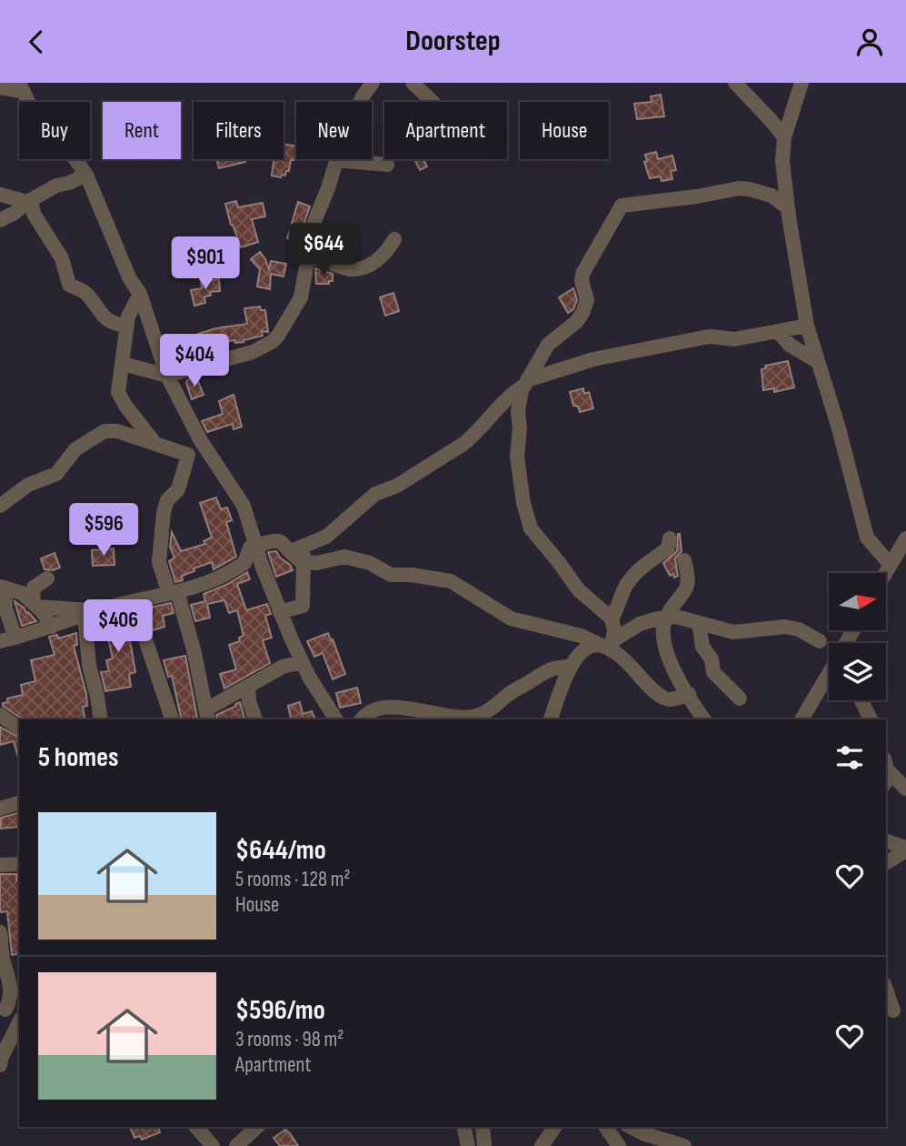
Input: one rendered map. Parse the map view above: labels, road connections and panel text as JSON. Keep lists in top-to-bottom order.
{
  "north": "right",
  "page": {
    "header": "Doorstep",
    "chip": [
      "Buy",
      "Rent",
      "Filters",
      "New",
      "Apartment",
      "House"
    ],
    "price": [
      "$644",
      "$901",
      "$404",
      "$596",
      "$406"
    ],
    "heading": "5 homes",
    "list": [
      {
        "name": "$644/mo",
        "note": "5 rooms · 128 m² · House"
      },
      {
        "name": "$596/mo",
        "note": "3 rooms · 98 m² · Apartment"
      }
    ]
  }
}
